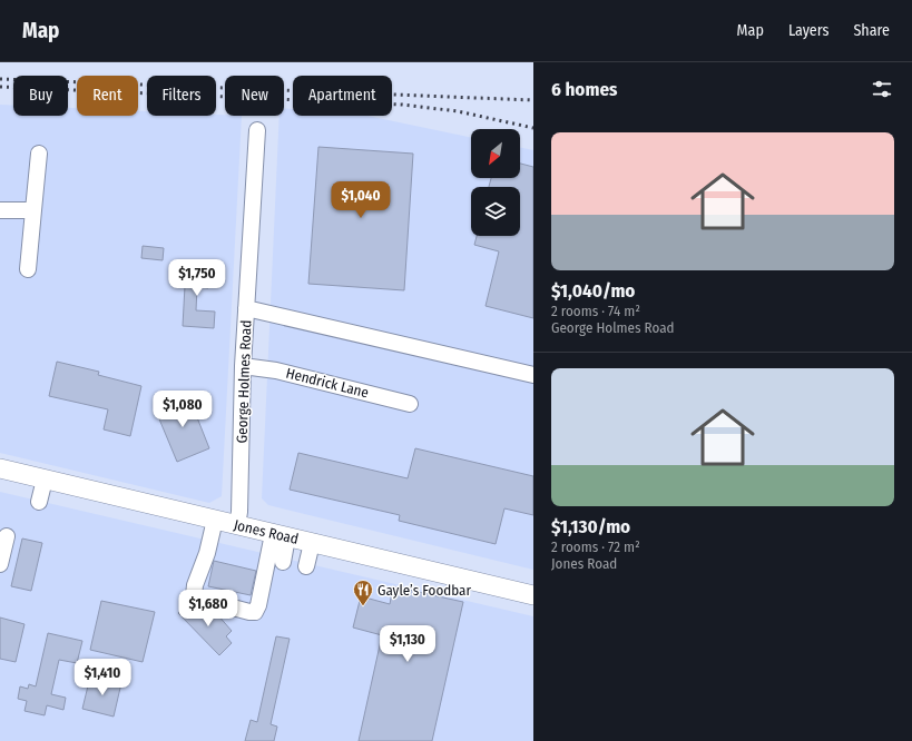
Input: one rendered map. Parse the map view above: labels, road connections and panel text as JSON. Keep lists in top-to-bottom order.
{
  "streets": {
    "main road": ["Jones Road"],
    "street": ["George Holmes Road", "Hendrick Lane"]
  },
  "crossings": [
    ["George Holmes Road", "Hendrick Lane"],
    ["George Holmes Road", "Jones Road"]
  ],
  "places": {
    "restaurant": ["Gayle’s Foodbar"]
  },
  "north": "bottom left",
  "page": {
    "header": "Map",
    "nav": ["Map", "Layers", "Share"],
    "heading": "6 homes",
    "chip": [
      "Buy",
      "Rent",
      "Filters",
      "New",
      "Apartment"
    ],
    "list": [
      {
        "name": "$1,040/mo",
        "note": "2 rooms · 74 m² · George Holmes Road"
      },
      {
        "name": "$1,130/mo",
        "note": "2 rooms · 72 m² · Jones Road"
      }
    ],
    "price": [
      "$1,040",
      "$1,750",
      "$1,080",
      "$1,680",
      "$1,130",
      "$1,410"
    ]
  }
}
